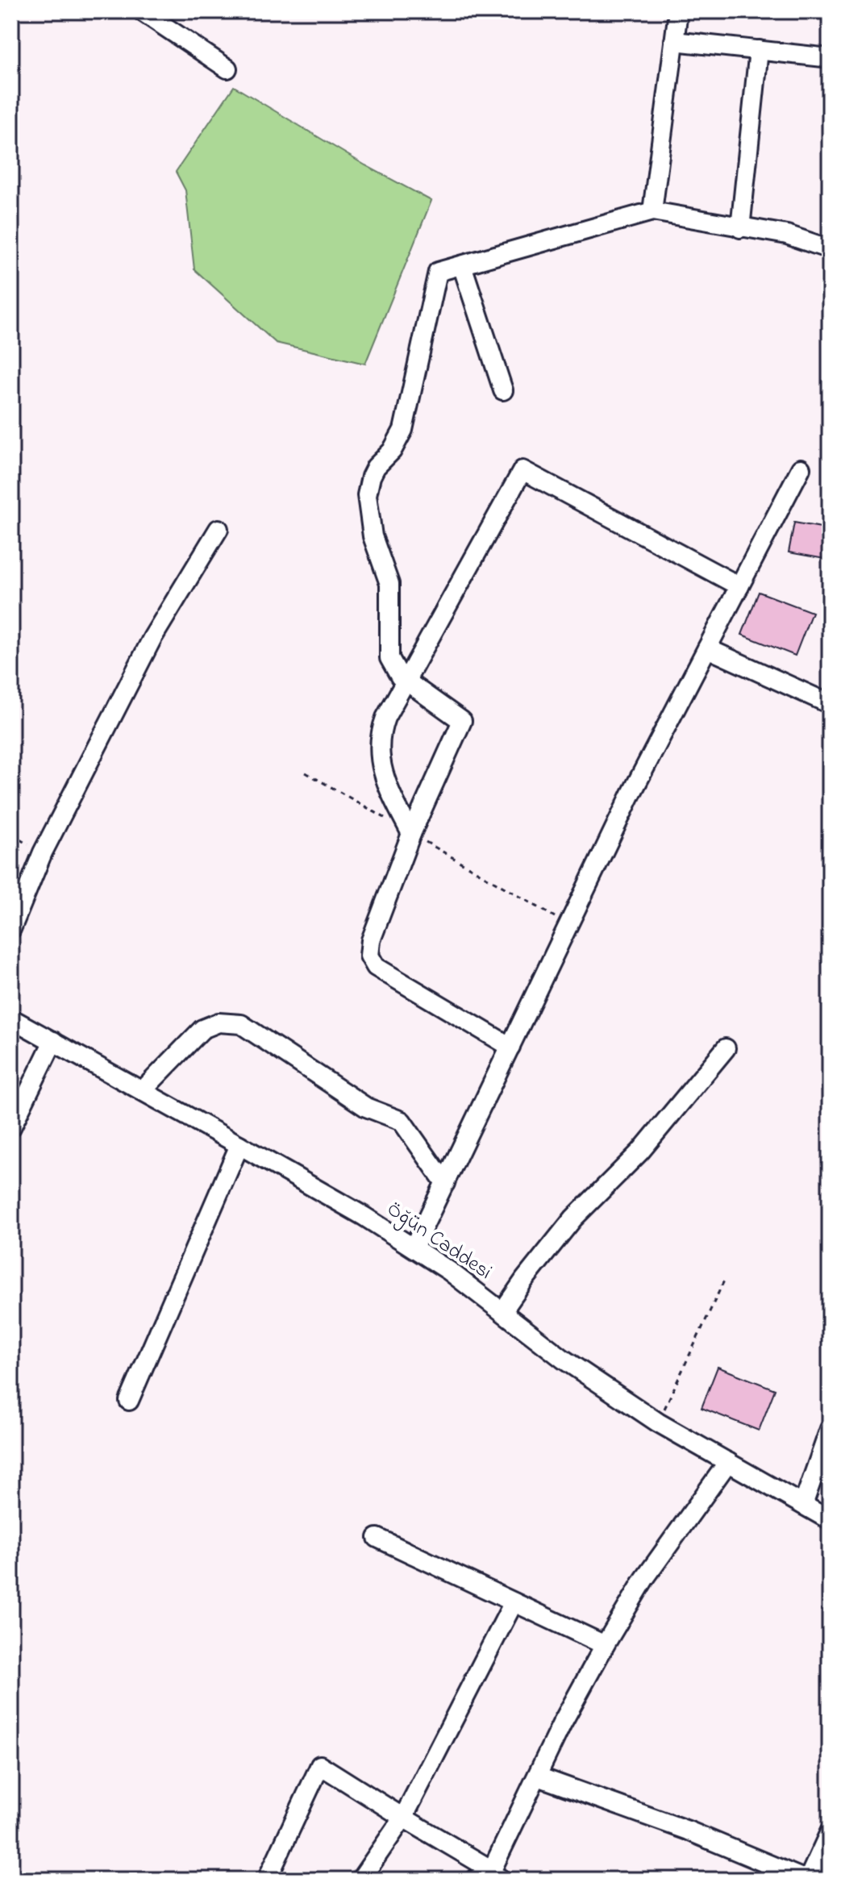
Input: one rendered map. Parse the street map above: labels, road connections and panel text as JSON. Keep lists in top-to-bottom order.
{
  "streets": {
    "street": ["Öğün Caddesi"]
  }
}
